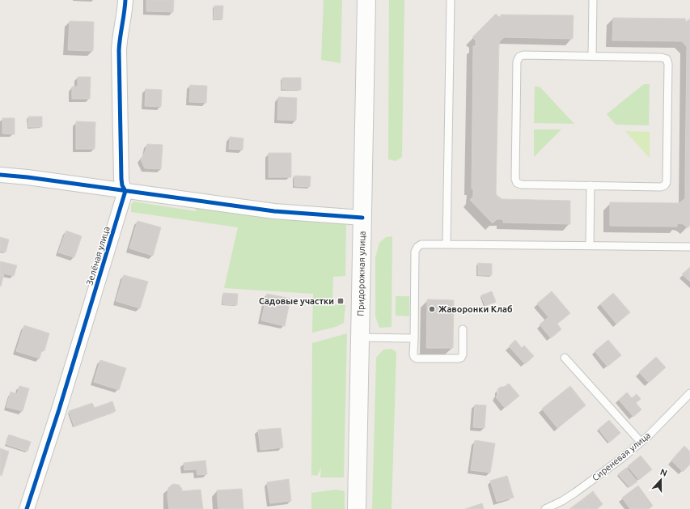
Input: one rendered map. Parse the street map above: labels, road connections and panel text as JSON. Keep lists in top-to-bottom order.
{
  "streets": {
    "main road": ["Придорожная улица"],
    "street": ["Зелёная улица"],
    "lane": ["Сиреневая улица"]
  },
  "places": {
    "transit": ["Садовые участки"],
    "other": ["Жаворонки Клаб"]
  },
  "north": "top"
}
